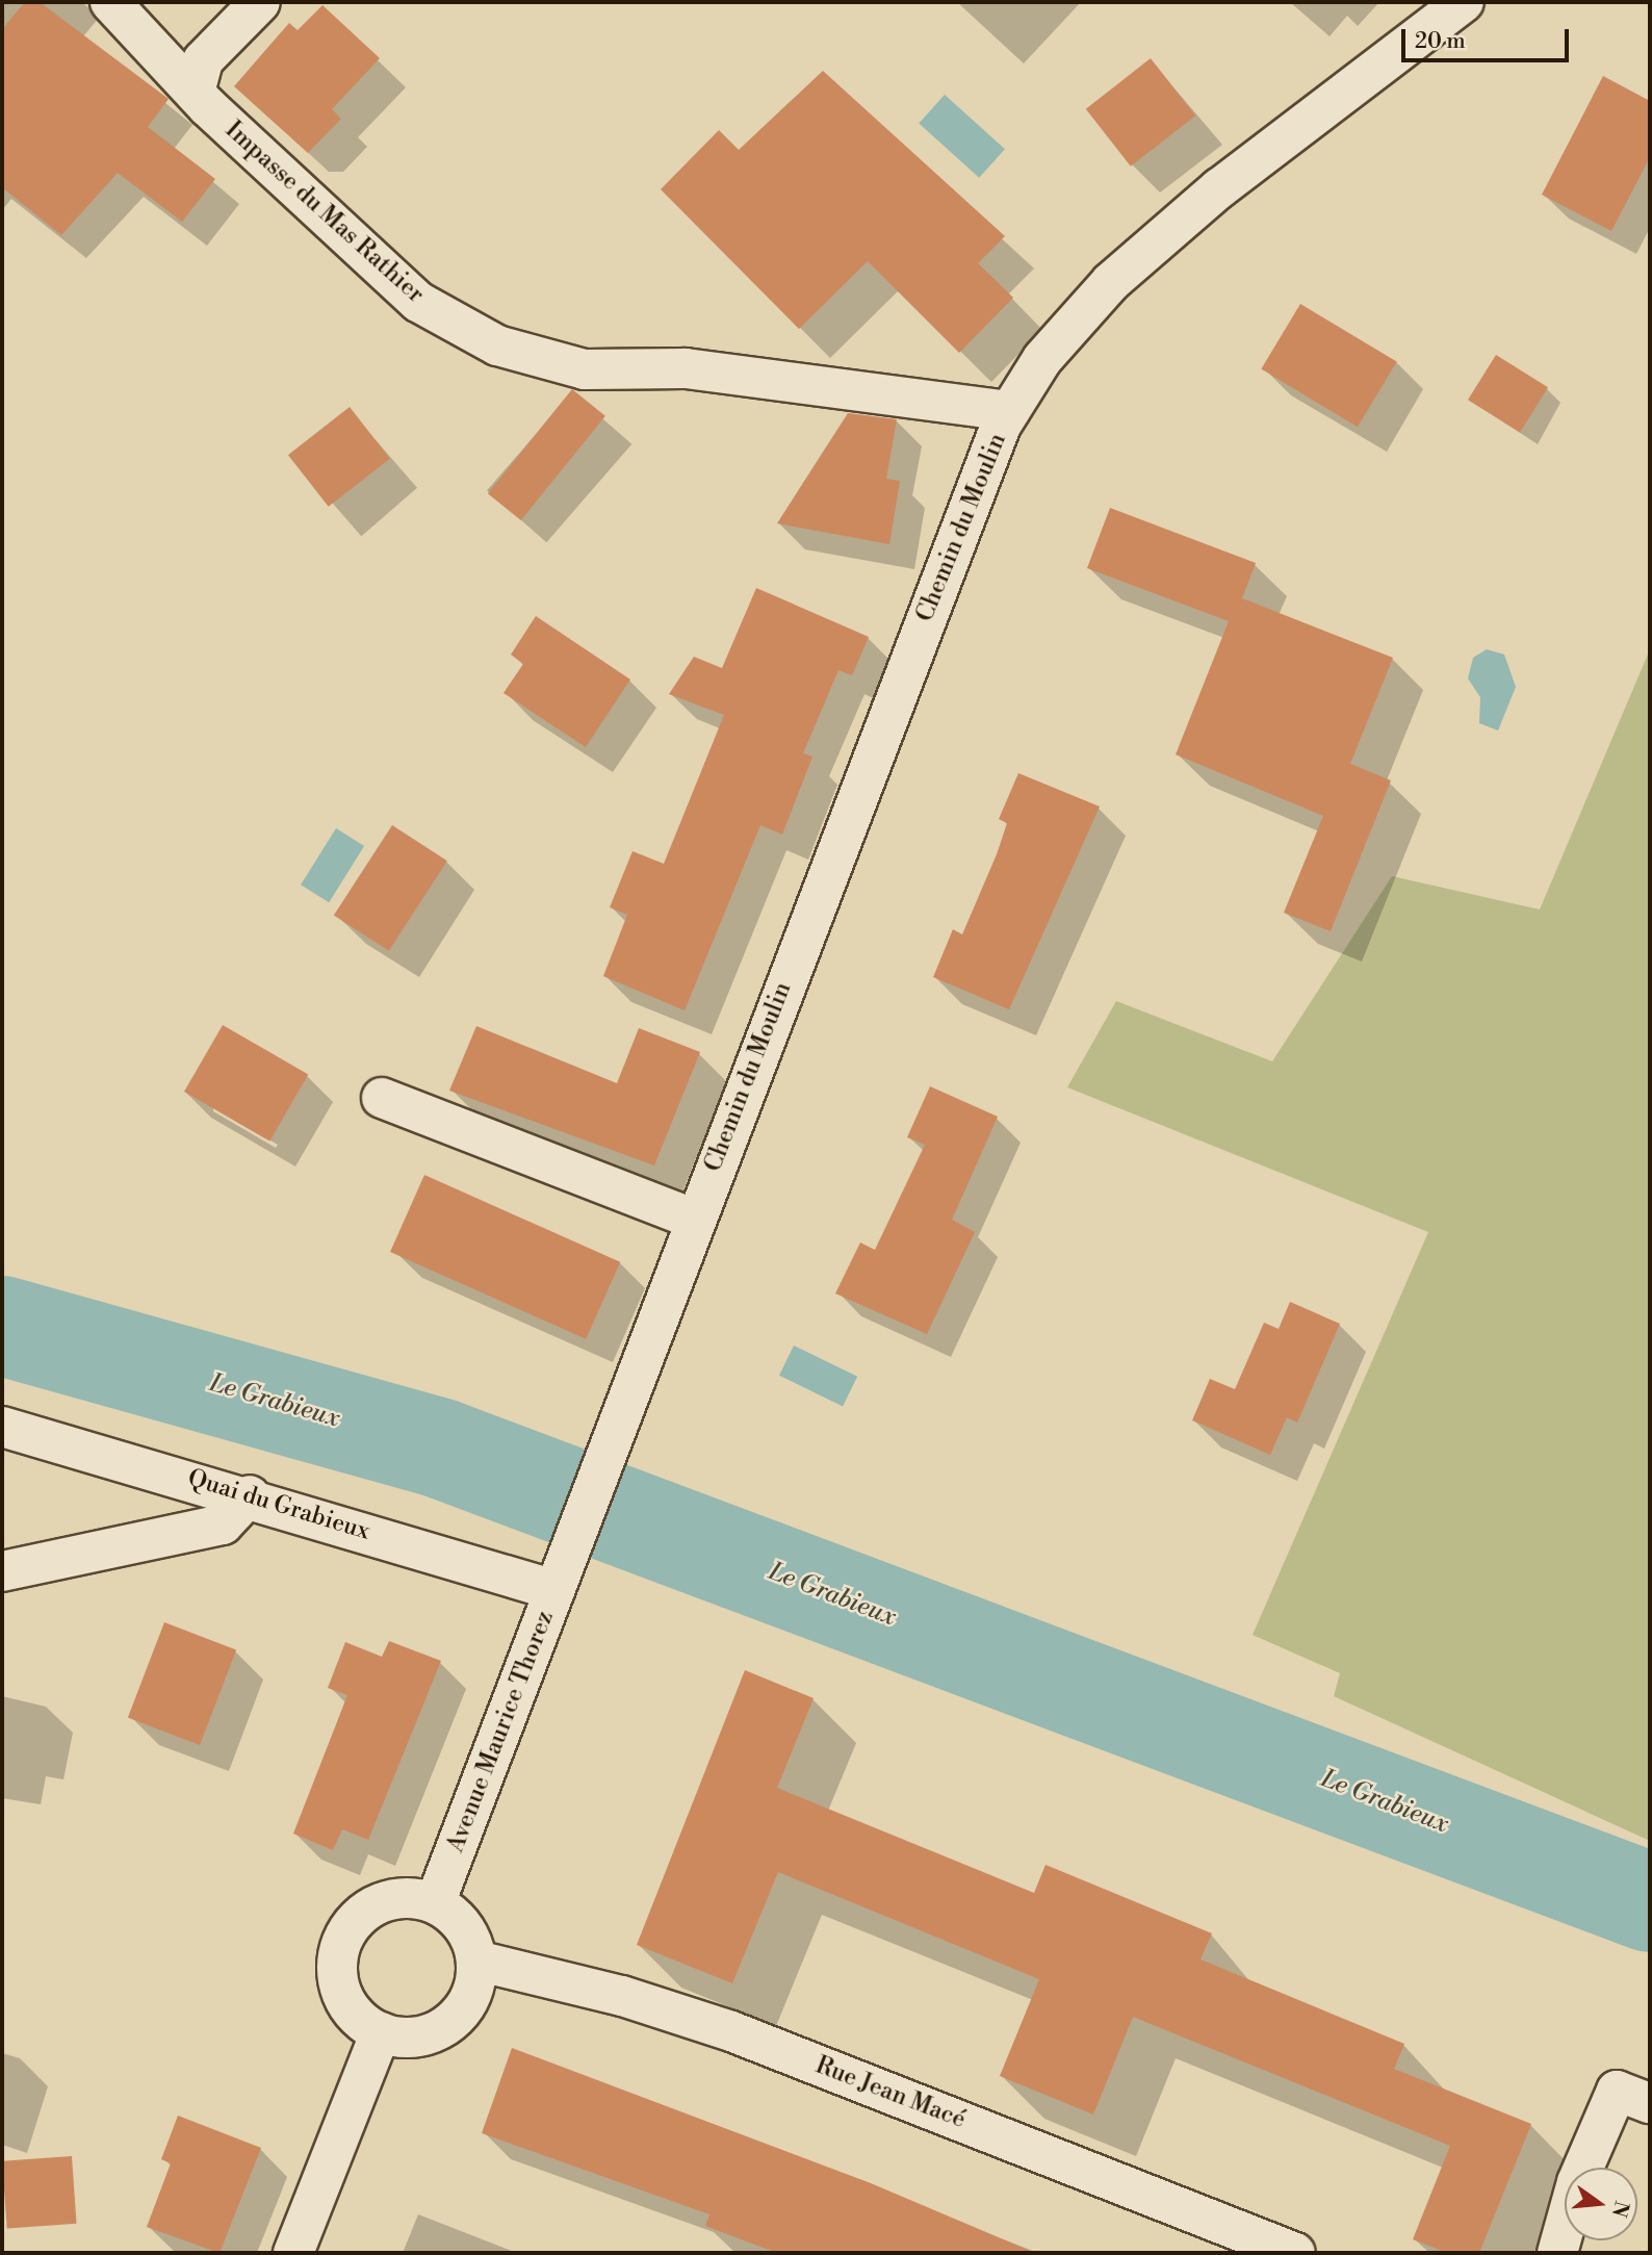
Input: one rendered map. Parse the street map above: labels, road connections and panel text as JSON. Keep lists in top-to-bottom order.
{
  "streets": {
    "street": [
      "Impasse du Mas Rathier",
      "Chemin du Moulin",
      "Quai du Grabieux",
      "Avenue Maurice Thorez",
      "Rue Jean Macé"
    ]
  },
  "crossings": [
    ["Impasse du Mas Rathier", "Chemin du Moulin"],
    ["Chemin du Moulin", "Avenue Maurice Thorez"],
    ["Quai du Grabieux", "Avenue Maurice Thorez"],
    ["Avenue Maurice Thorez", "Rue Jean Macé"]
  ],
  "water": ["Le Grabieux"],
  "scale_bar": "20 m",
  "north": "right"
}
